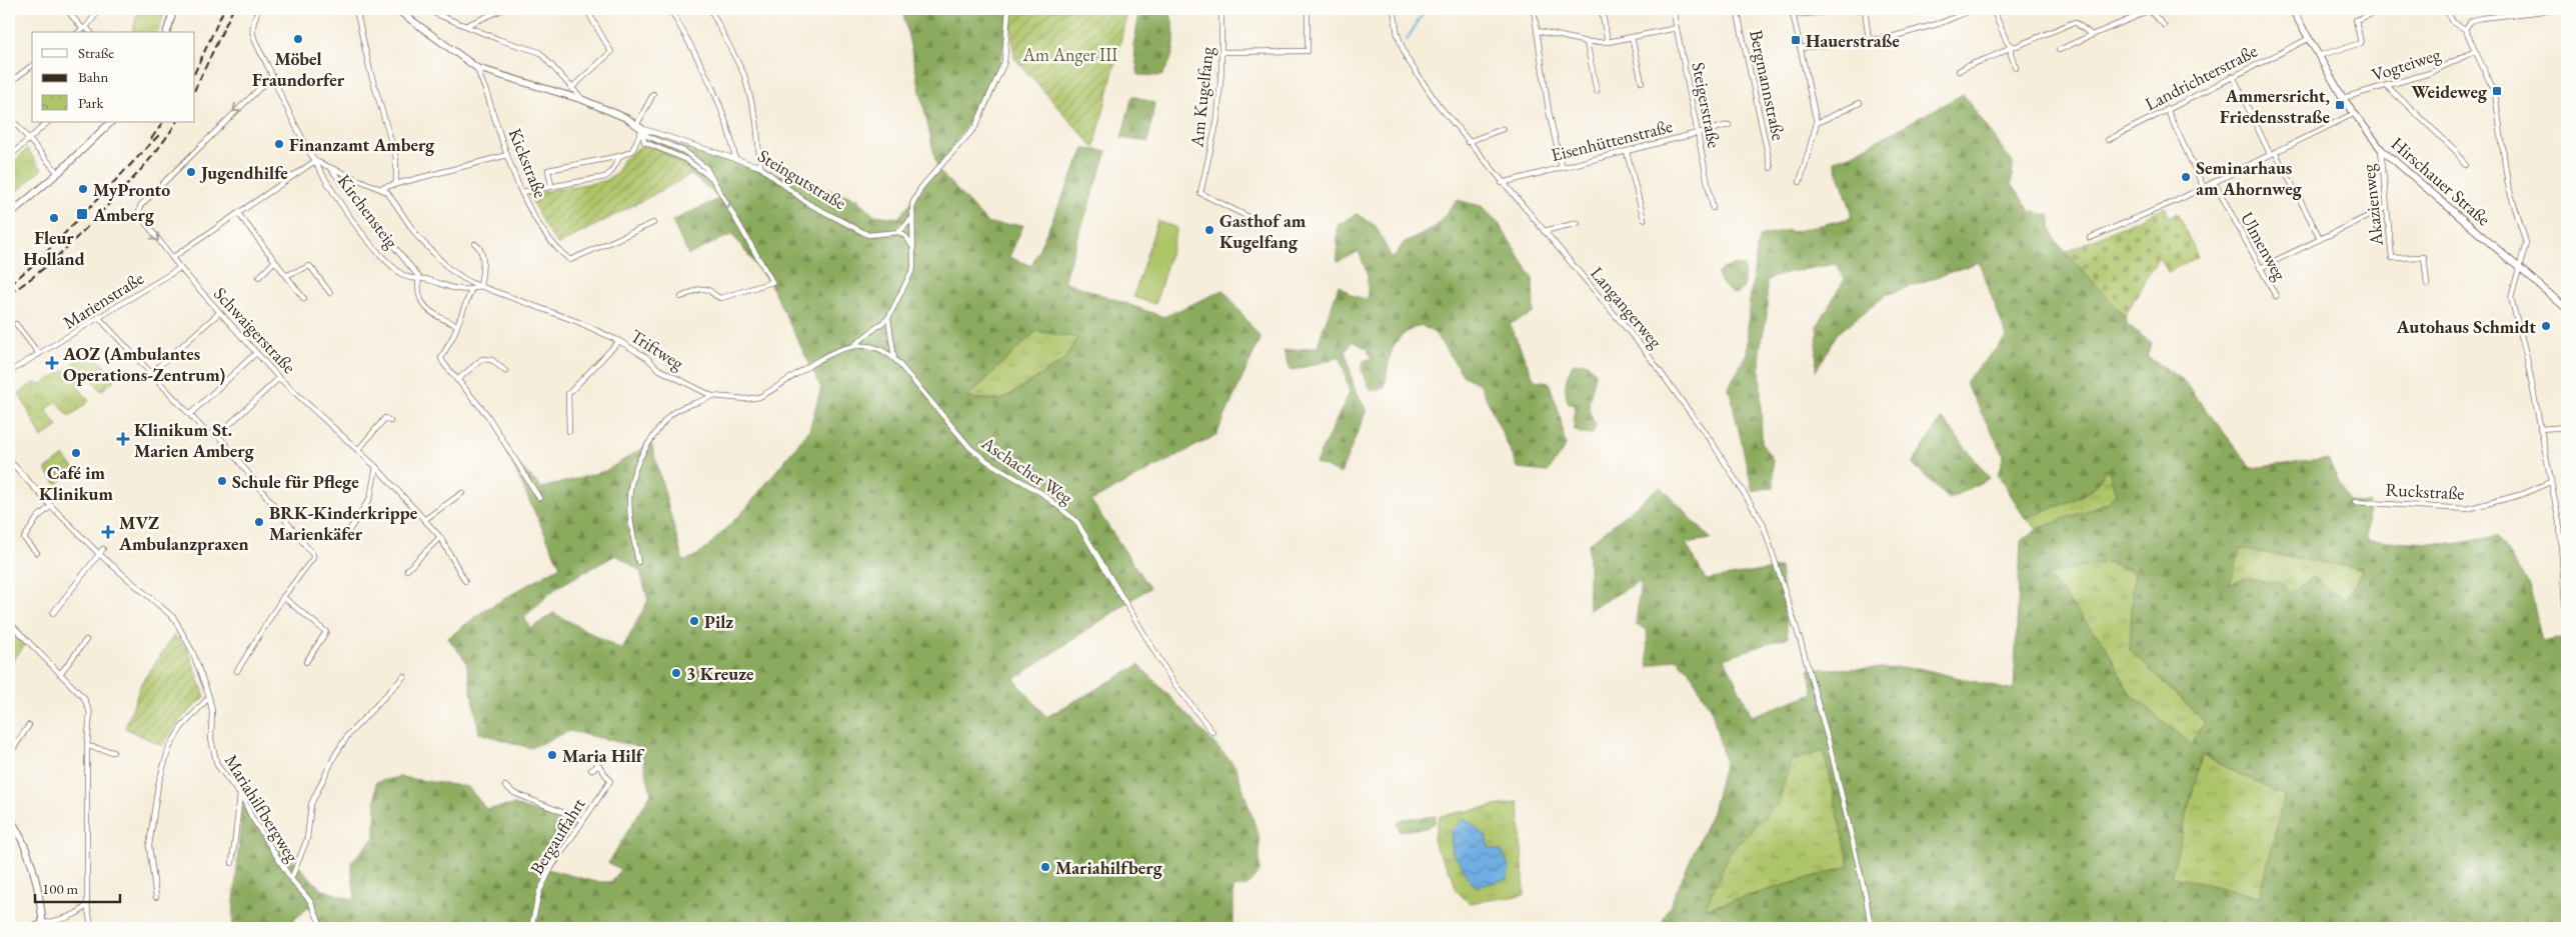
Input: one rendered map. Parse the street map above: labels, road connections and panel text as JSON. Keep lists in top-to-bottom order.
{
  "streets": {
    "street": [
      "Vogteiweg",
      "Landrichterstraße",
      "Bergmannstraße",
      "Am Kugelfang",
      "Steigerstraße",
      "Eisenhüttenstraße",
      "Kickstraße",
      "Steingutstraße",
      "Hirschauer Straße",
      "Akazienweg",
      "Kirchensteig",
      "Ulmenweg",
      "Marienstraße",
      "Langangerweg",
      "Schwaigerstraße",
      "Triftweg",
      "Aschacher Weg",
      "Ruckstraße",
      "Mariahilfbergweg",
      "Bergauffahrt"
    ]
  },
  "crossings": [
    ["Vogteiweg", "Hirschauer Straße"],
    ["Landrichterstraße", "Hirschauer Straße"],
    ["Steigerstraße", "Eisenhüttenstraße"],
    ["Eisenhüttenstraße", "Langangerweg"],
    ["Kickstraße", "Steingutstraße"],
    ["Hirschauer Straße", "Akazienweg"],
    ["Kirchensteig", "Schwaigerstraße"],
    ["Kirchensteig", "Triftweg"],
    ["Marienstraße", "Schwaigerstraße"],
    ["Triftweg", "Aschacher Weg"]
  ],
  "parks": ["Am Anger III"],
  "places": {
    "other": [
      "Möbel Fraundorfer",
      "Finanzamt Amberg",
      "Jugendhilfe",
      "Seminarhaus am Ahornweg",
      "MyPronto",
      "Fleur Holland",
      "Gasthof am Kugelfang",
      "Autohaus Schmidt",
      "Café im Klinikum",
      "Schule für Pflege",
      "BRK-Kinderkrippe Marienkäfer",
      "Pilz",
      "3 Kreuze",
      "Maria Hilf",
      "Mariahilfberg"
    ],
    "transit": [
      "Hauerstraße",
      "Weideweg",
      "Ammersricht, Friedensstraße",
      "Amberg"
    ],
    "health": ["AOZ (Ambulantes Operations-Zentrum)", "Klinikum St. Marien Amberg", "MVZ Ambulanzpraxen"]
  },
  "legend": ["Straße", "Bahn", "Park"],
  "scale_bar": "100 m"
}
